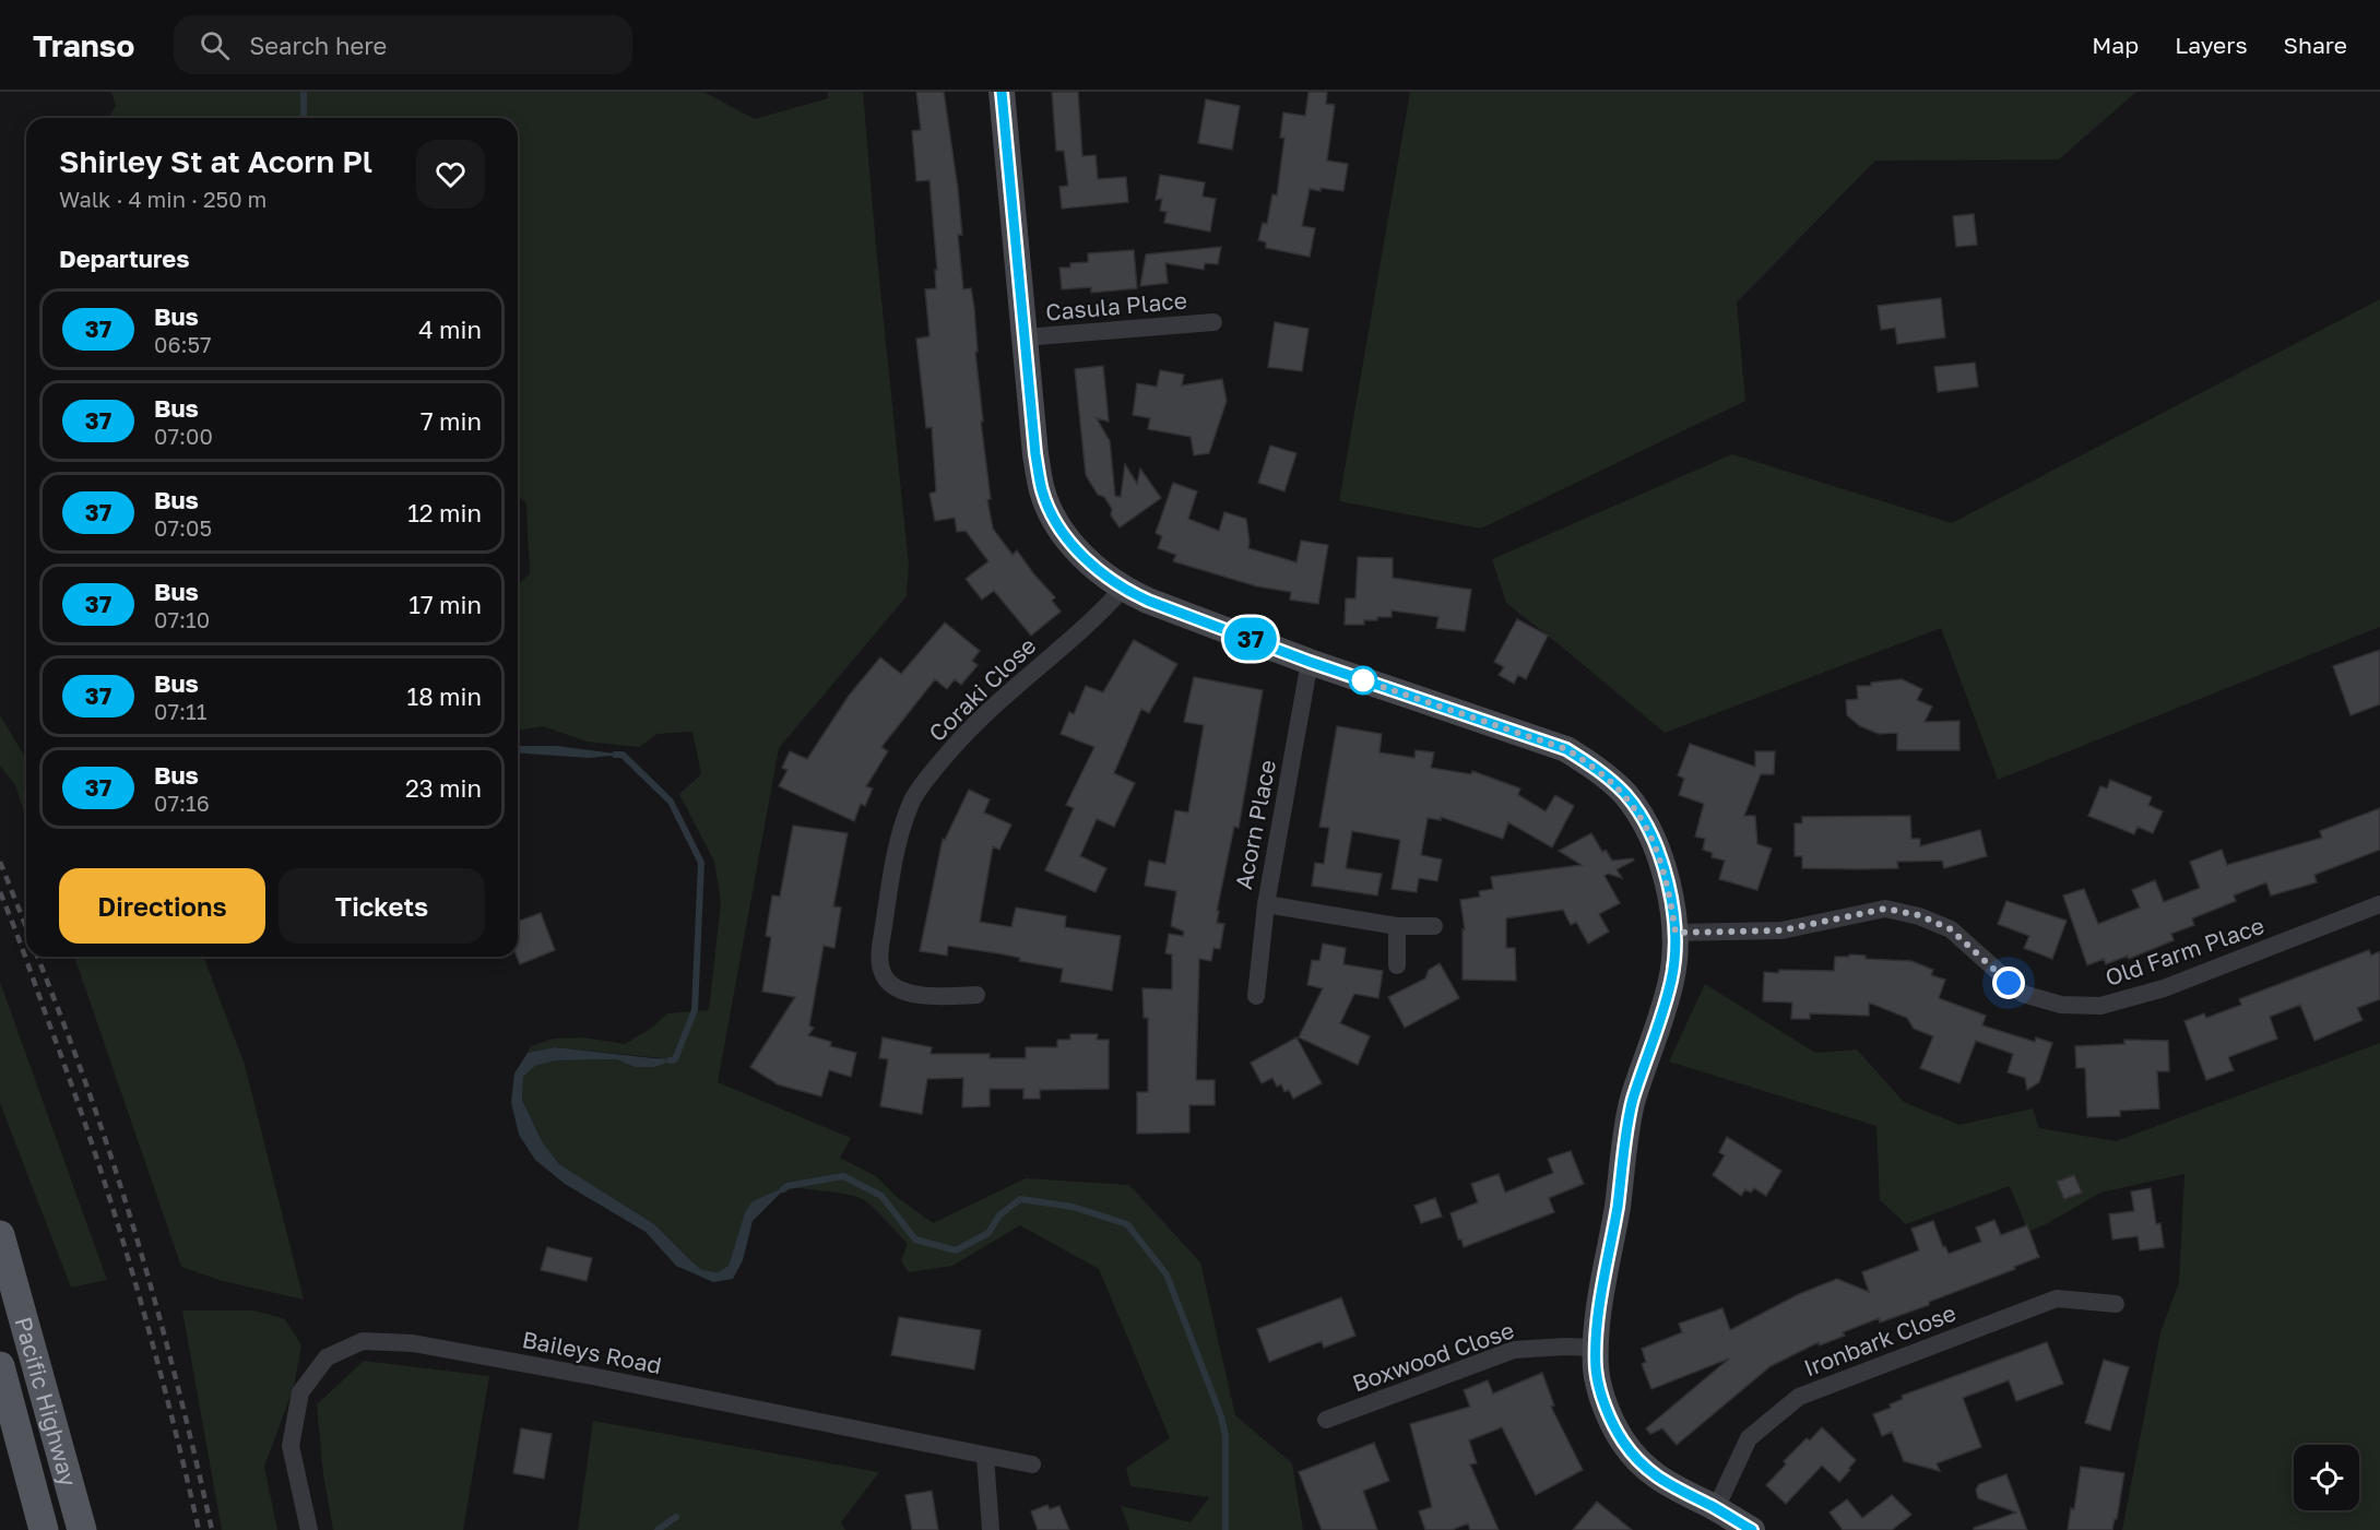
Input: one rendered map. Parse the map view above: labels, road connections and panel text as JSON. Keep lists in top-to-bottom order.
{
  "streets": {
    "main road": ["Pacific Highway"],
    "street": [
      "Casula Place",
      "Coraki Close",
      "Acorn Place",
      "Old Farm Place",
      "Ironbark Close",
      "Baileys Road",
      "Boxwood Close"
    ]
  },
  "lines": ["bus line 37"],
  "page": {
    "header": "Transo",
    "search": "Search here",
    "nav": ["Map", "Layers", "Share"],
    "on_map": "37",
    "heading": [
      ["Shirley St at Acorn Pl", "Walk · 4 min · 250 m"],
      "Departures"
    ],
    "list": [
      {
        "mark": "37",
        "name": "Bus",
        "note": "06:57",
        "value": "4 min"
      },
      {
        "mark": "37",
        "name": "Bus",
        "note": "07:00",
        "value": "7 min"
      },
      {
        "mark": "37",
        "name": "Bus",
        "note": "07:05",
        "value": "12 min"
      },
      {
        "mark": "37",
        "name": "Bus",
        "note": "07:10",
        "value": "17 min"
      },
      {
        "mark": "37",
        "name": "Bus",
        "note": "07:11",
        "value": "18 min"
      },
      {
        "mark": "37",
        "name": "Bus",
        "note": "07:16",
        "value": "23 min"
      }
    ],
    "buttons": ["Directions", "Tickets"]
  }
}
